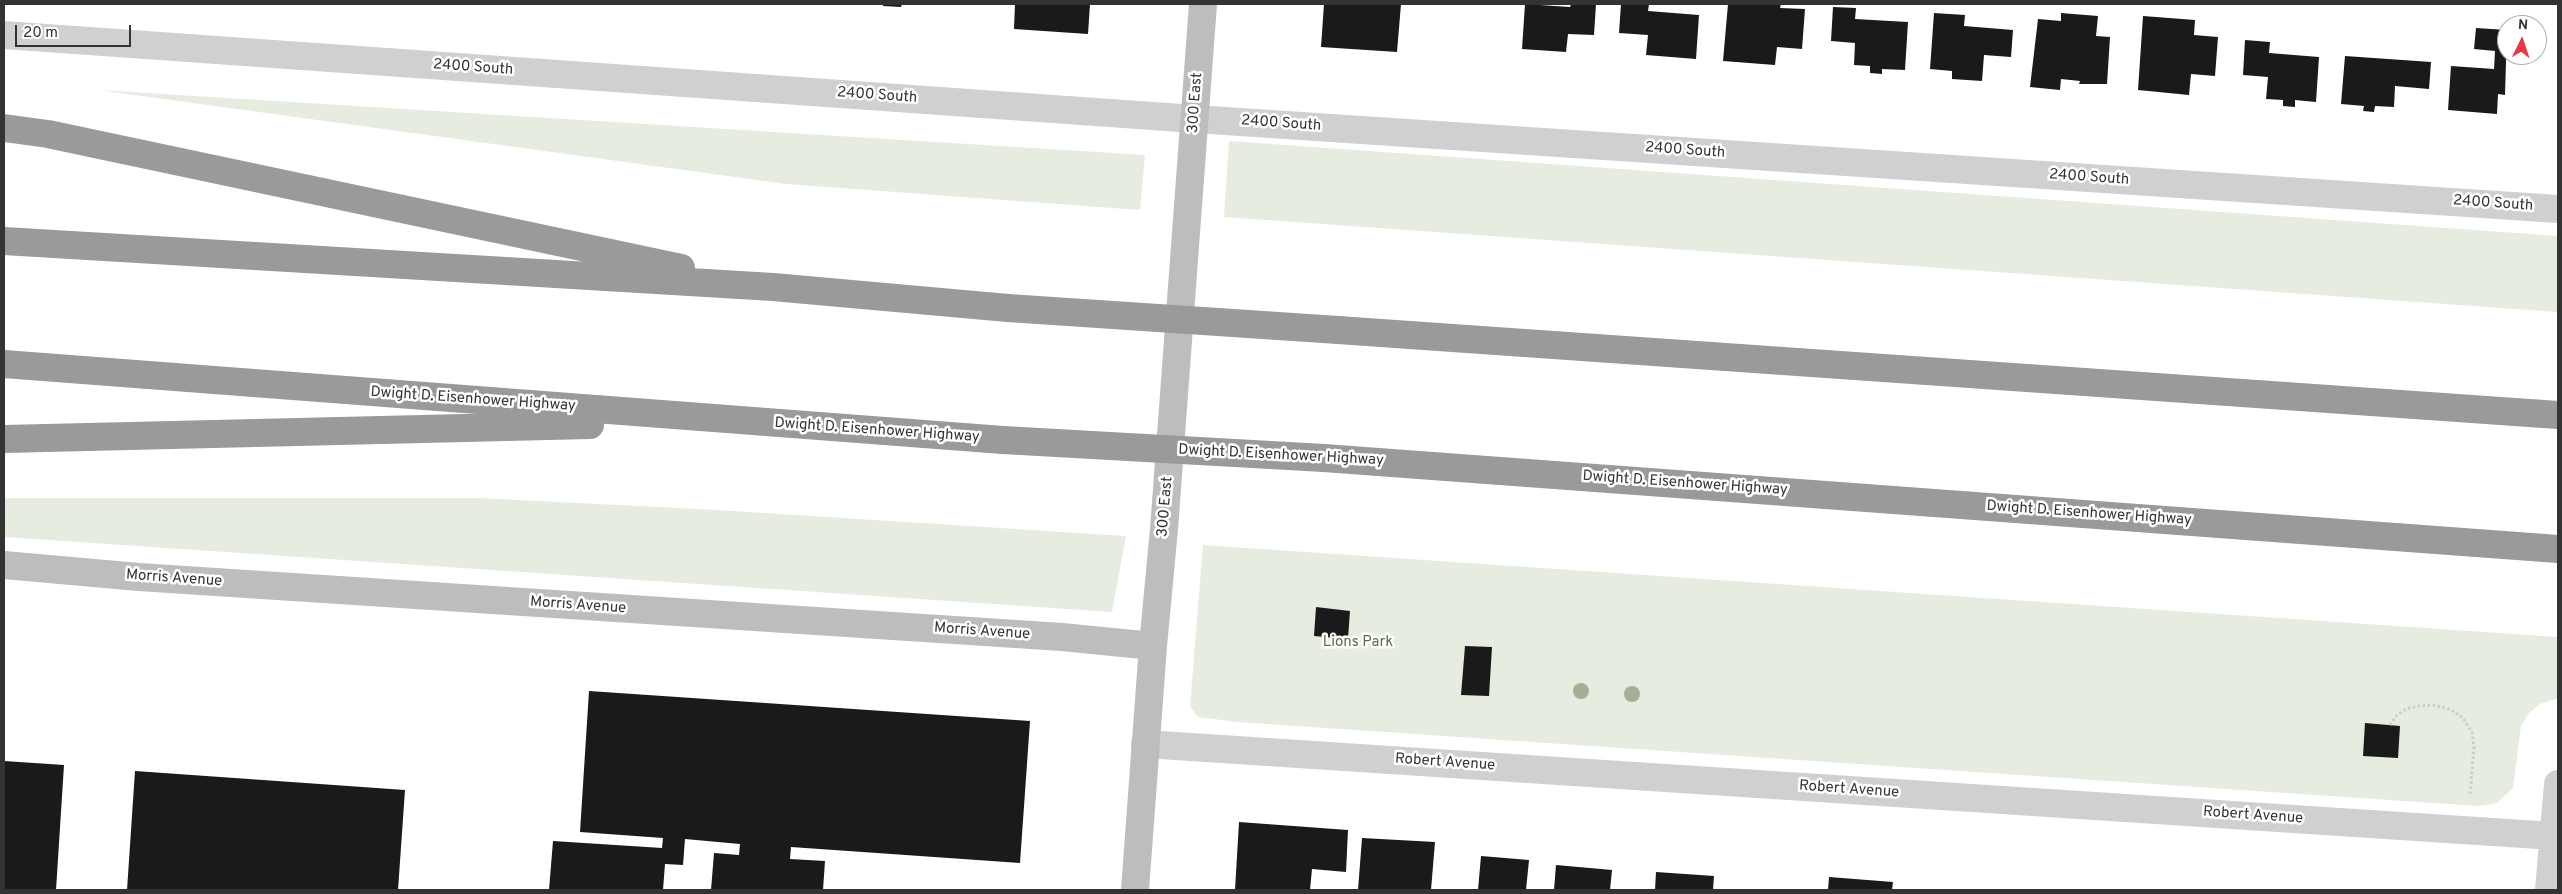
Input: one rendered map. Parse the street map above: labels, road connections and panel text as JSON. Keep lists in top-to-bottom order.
{
  "streets": {
    "highway": ["Dwight D. Eisenhower Highway"],
    "street": [
      "2400 South",
      "300 East",
      "Morris Avenue",
      "Robert Avenue"
    ]
  },
  "crossings": [
    ["2400 South", "300 East"],
    ["300 East", "Morris Avenue"],
    ["300 East", "Robert Avenue"]
  ],
  "parks": ["Lions Park"],
  "scale_bar": "20 m",
  "north": "top"
}
